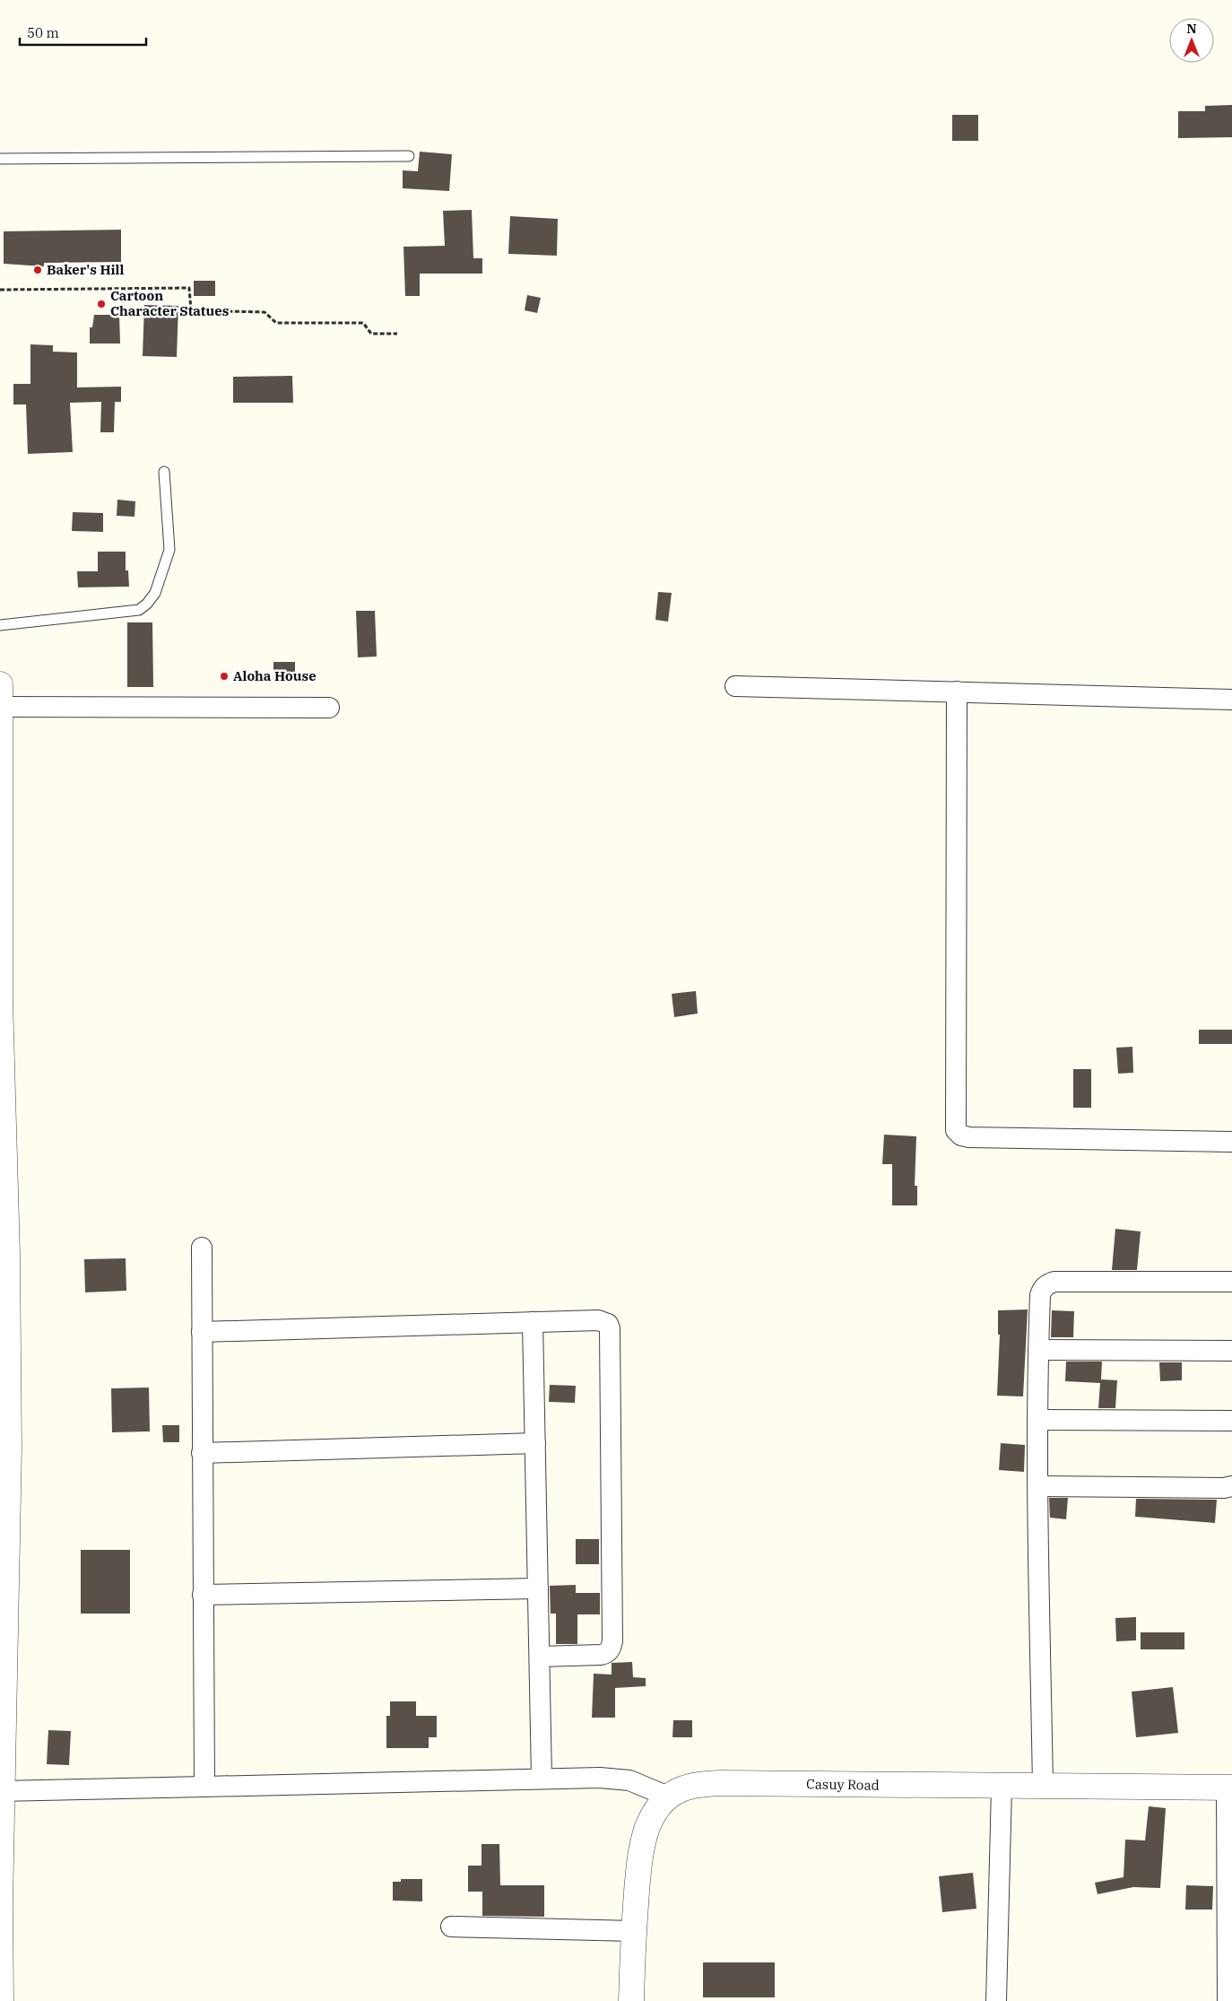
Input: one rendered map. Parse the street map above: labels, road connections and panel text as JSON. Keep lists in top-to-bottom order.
{
  "streets": {
    "street": ["Casuy Road"]
  },
  "places": ["Baker's Hill", "Cartoon Character Statues", "Aloha House"],
  "scale_bar": "50 m",
  "north": "top"
}
